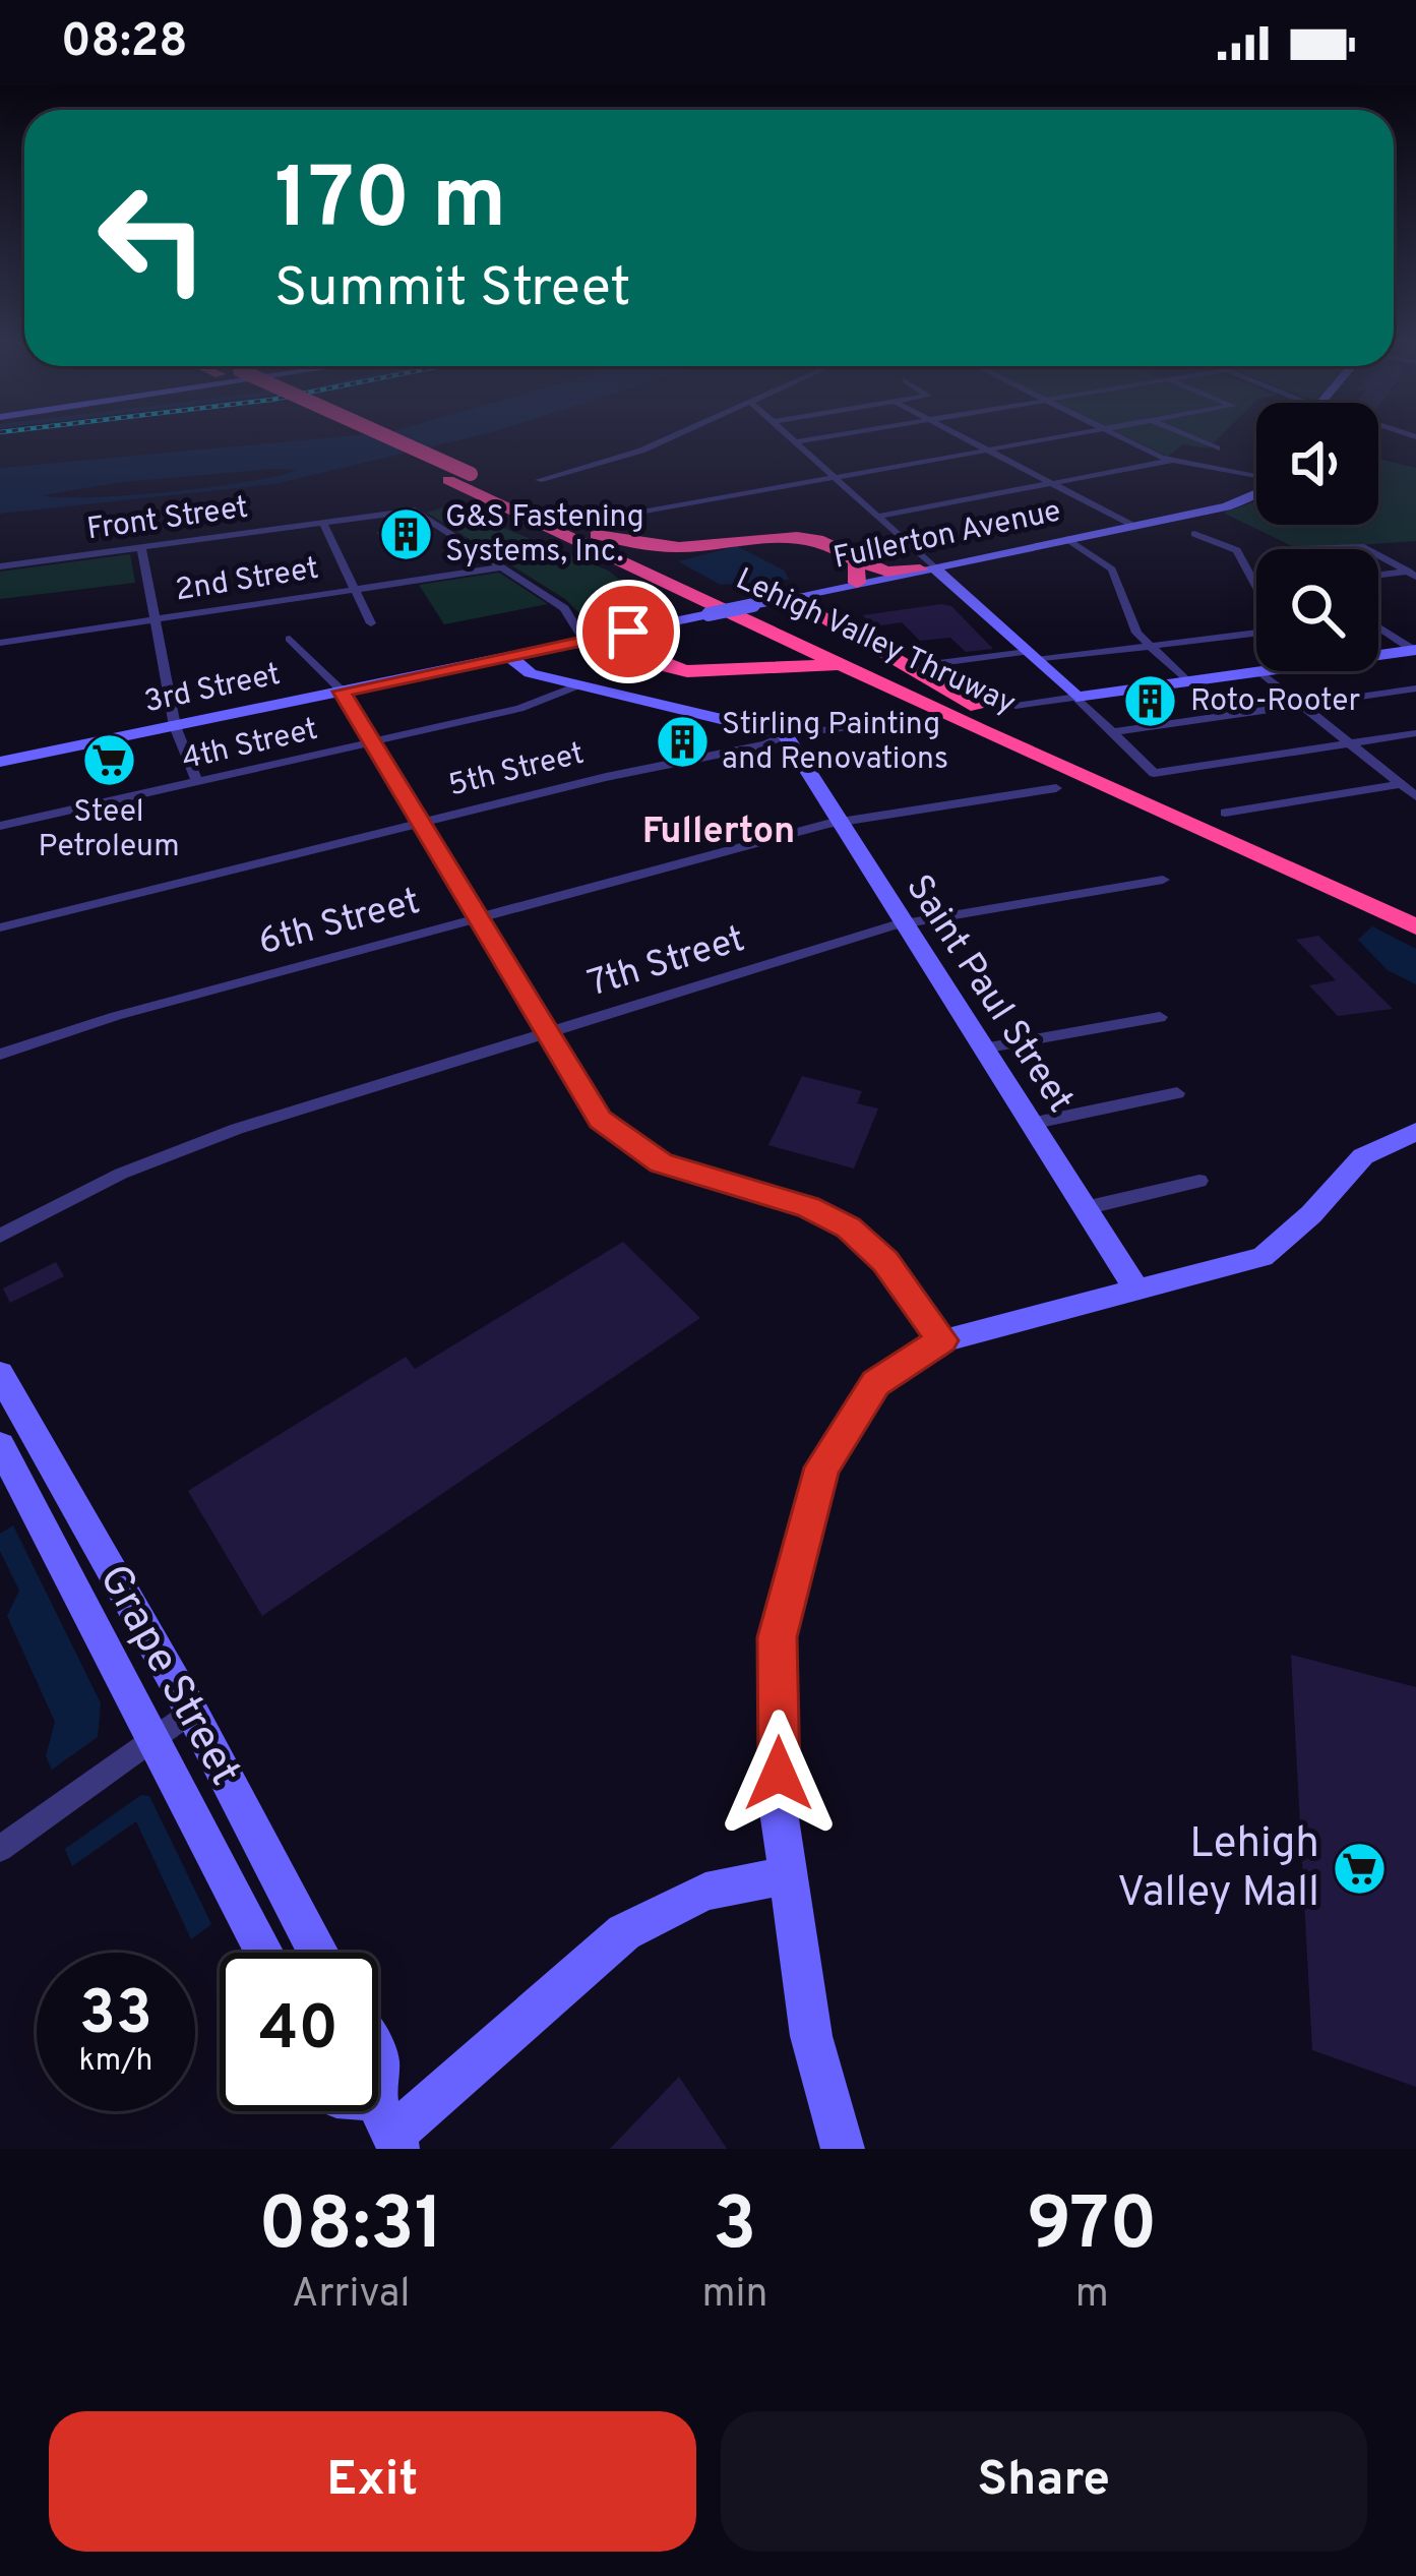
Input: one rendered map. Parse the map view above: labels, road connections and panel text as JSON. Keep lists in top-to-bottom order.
{
  "streets": {
    "highway": ["Lehigh Valley Thruway"],
    "street": [
      "Front Street",
      "Fullerton Avenue",
      "2nd Street",
      "3rd Street",
      "4th Street",
      "5th Street",
      "6th Street",
      "7th Street",
      "Saint Paul Street",
      "Grape Street"
    ]
  },
  "crossings": [
    ["Front Street", "2nd Street"],
    ["Fullerton Avenue", "3rd Street"],
    ["5th Street", "Saint Paul Street"],
    ["6th Street", "Saint Paul Street"],
    ["7th Street", "Saint Paul Street"]
  ],
  "districts": ["Fullerton"],
  "places": {
    "building": ["G&S Fastening Systems, Inc.", "Roto-Rooter", "Stirling Painting and Renovations"],
    "supermarket": ["Steel Petroleum", "Lehigh Valley Mall"]
  },
  "page": {
    "status": "08:28",
    "turn": ["170 m", "Summit Street"],
    "speed": "33 km/h",
    "limit": "40",
    "eta": [
      "08:31",
      "Arrival",
      "3",
      "min",
      "970",
      "m"
    ],
    "buttons": ["Exit", "Share"]
  }
}
